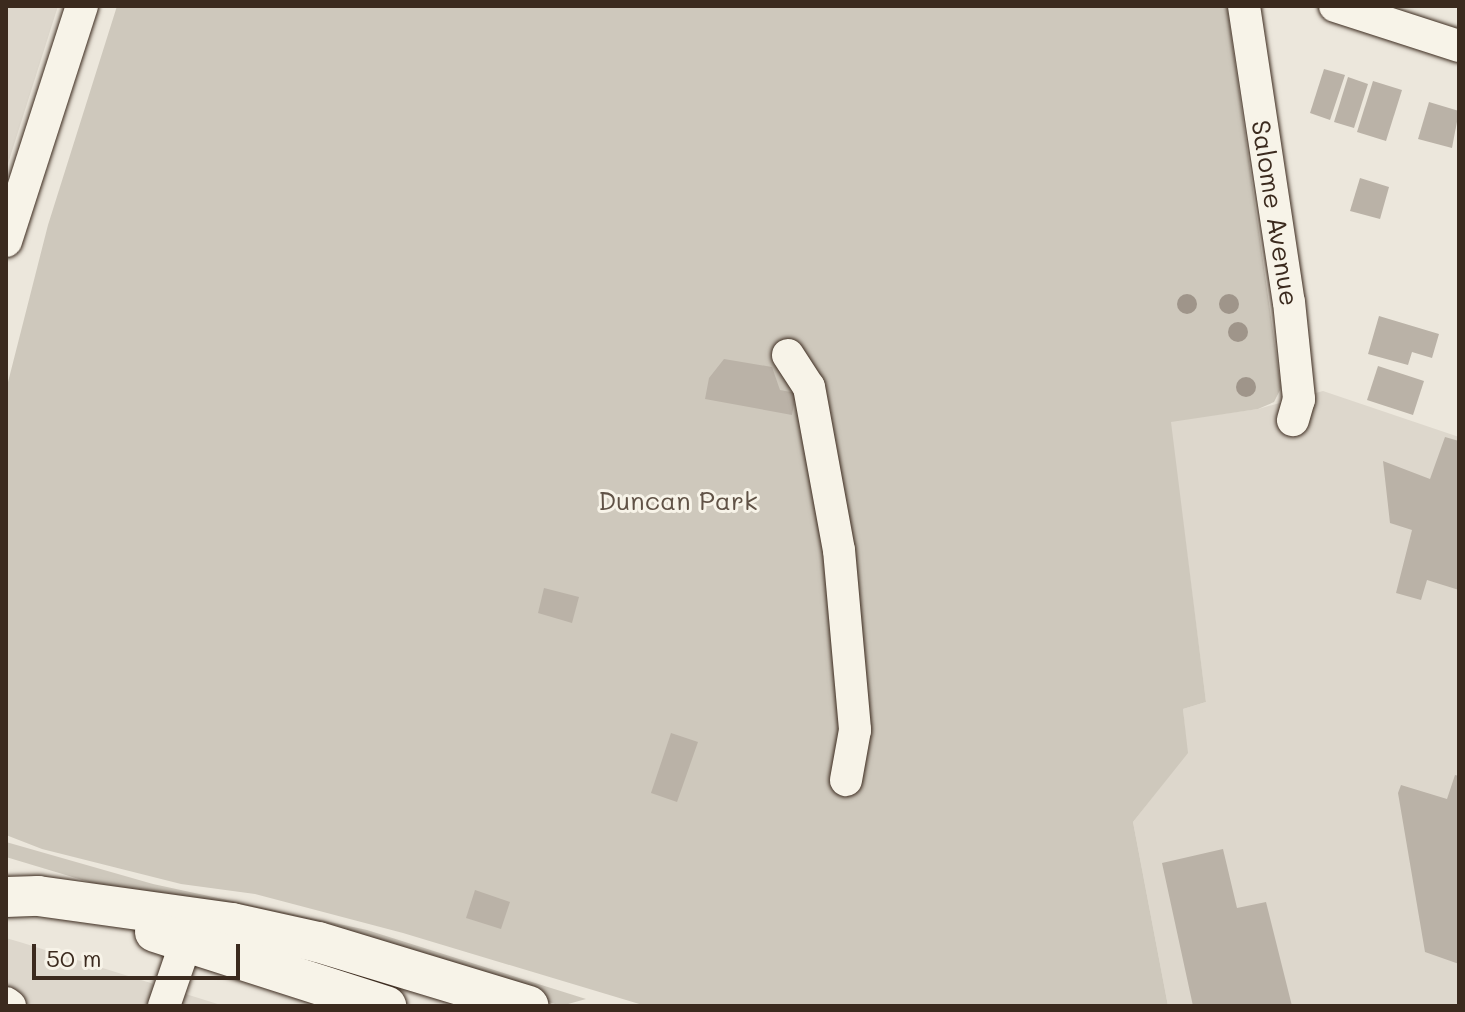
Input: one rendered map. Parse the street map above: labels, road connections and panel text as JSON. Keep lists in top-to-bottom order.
{
  "streets": {
    "street": ["Salome Avenue"]
  },
  "parks": ["Duncan Park"],
  "scale_bar": "50 m"
}
